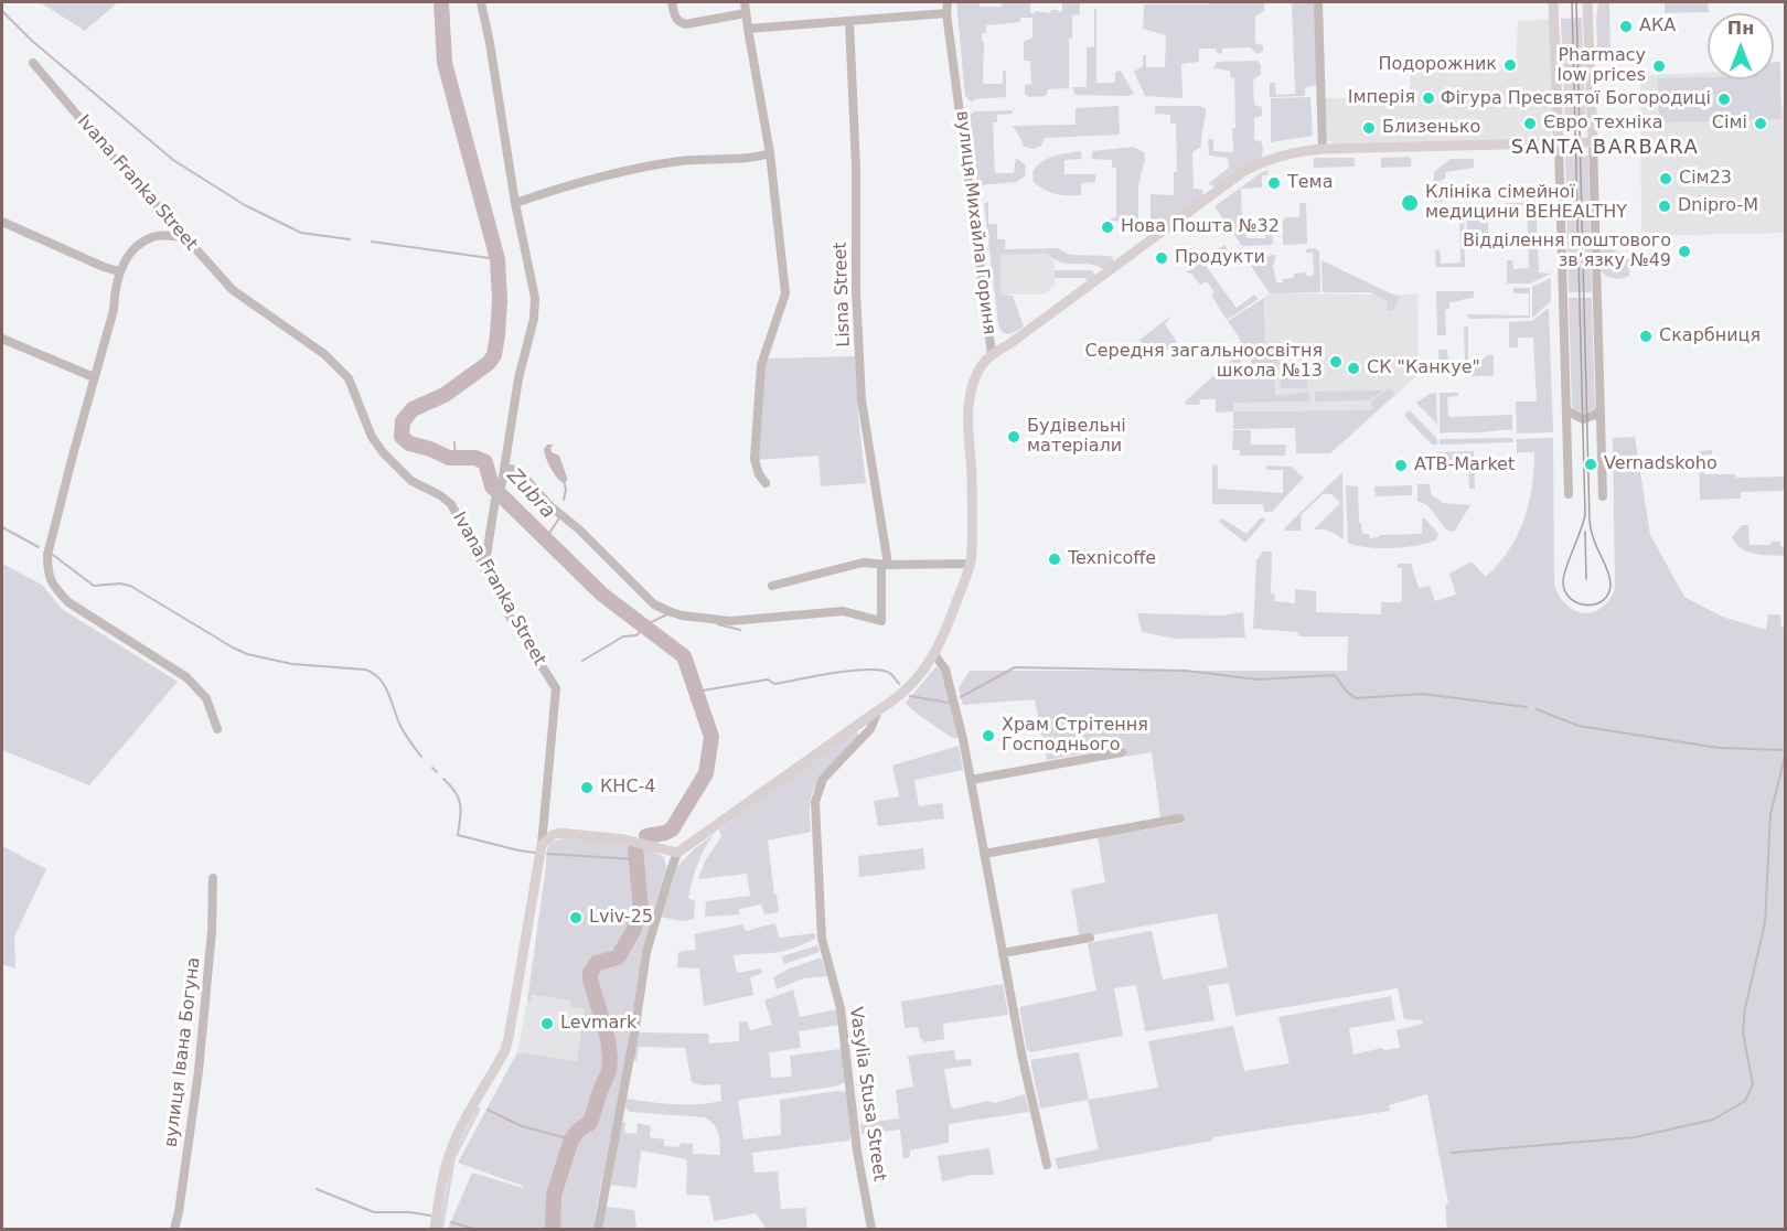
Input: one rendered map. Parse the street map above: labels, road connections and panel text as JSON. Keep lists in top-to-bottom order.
{
  "streets": {
    "main road": ["Ivana Franka Street", "вулиця Михайла Гориня"],
    "street": ["Lisna Street", "вулиця Івана Богуна", "Vasylia Stusa Street"]
  },
  "crossings": [
    ["вулиця Михайла Гориня", "Vasylia Stusa Street"]
  ],
  "districts": ["SANTA BARBARA"],
  "water": ["Zubra"],
  "places": [
    "АКА",
    "Подорожник",
    "Pharmacy low prices",
    "Імперія",
    "Фігура Пресвятої Богородиці",
    "Євро техніка",
    "Сімі",
    "Близенько",
    "Сім23",
    "Тема",
    "Клініка сімейної медицини BEHEALTHY",
    "Dnipro-M",
    "Нова Пошта №32",
    "Відділення поштового зв’язку №49",
    "Продукти",
    "Скарбниця",
    "Середня загальноосвітня школа №13",
    "СК \"Канкуе\"",
    "Будівельні матеріали",
    "Vernadskoho",
    "ATB-Market",
    "Texnicoffe",
    "Храм Стрітення Господнього",
    "КНС-4",
    "Lviv-25",
    "Levmark"
  ],
  "north": "top"
}
